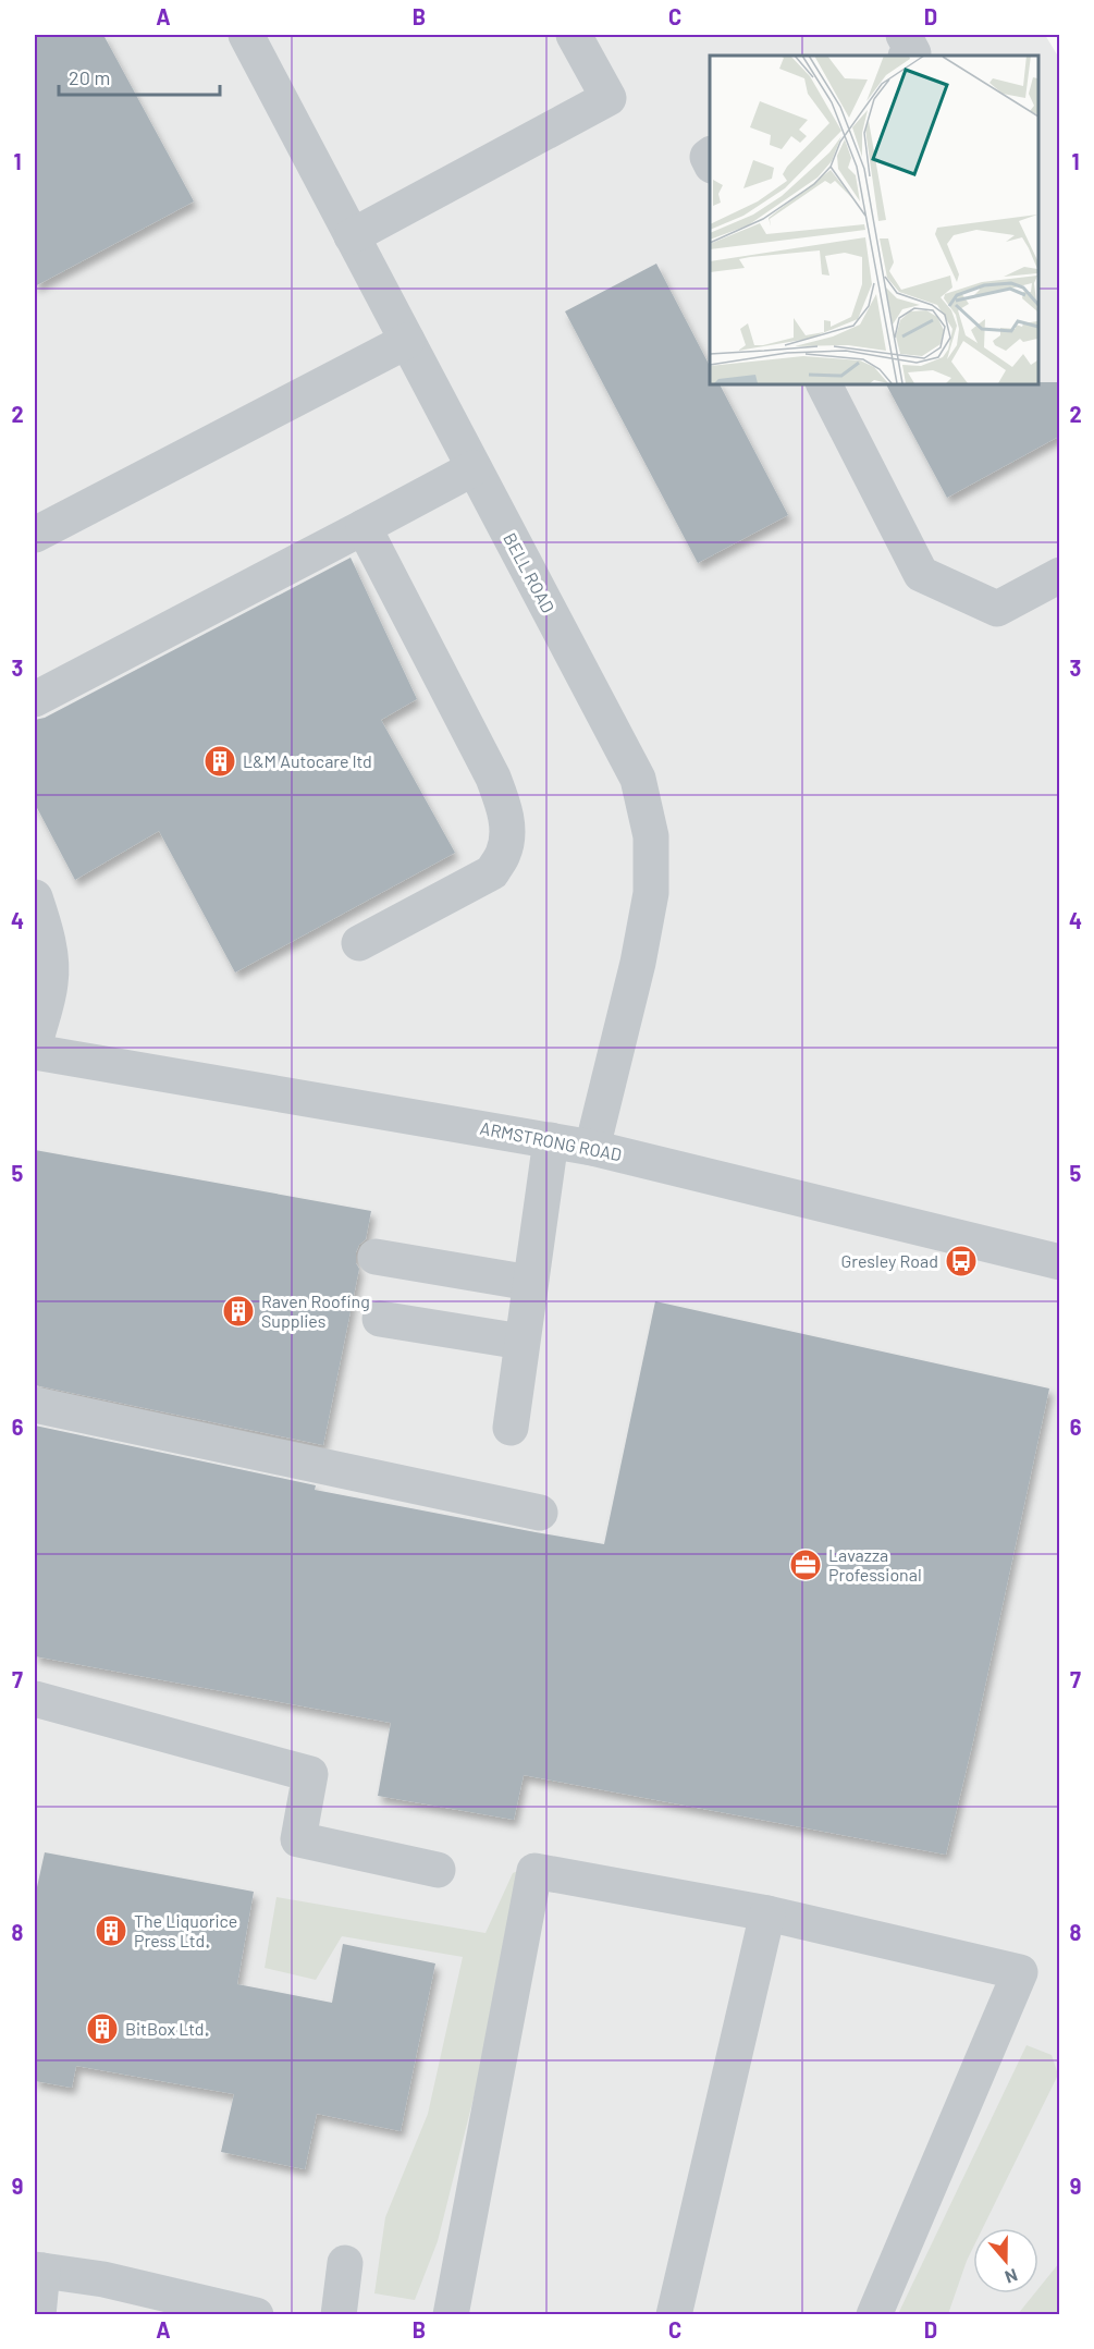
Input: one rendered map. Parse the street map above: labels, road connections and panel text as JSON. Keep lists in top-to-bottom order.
{
  "streets": {
    "street": ["BELL ROAD", "ARMSTRONG ROAD"]
  },
  "crossings": [
    ["BELL ROAD", "ARMSTRONG ROAD"]
  ],
  "places": {
    "building": [
      "L&M Autocare ltd",
      "Raven Roofing Supplies",
      "The Liquorice Press Ltd.",
      "BitBox Ltd."
    ],
    "bus stop": ["Gresley Road"],
    "office": ["Lavazza Professional"]
  },
  "scale_bar": "20 m",
  "north": "bottom",
  "grid": {
    "columns": [
      "A",
      "B",
      "C",
      "D"
    ],
    "rows": [
      "1",
      "2",
      "3",
      "4",
      "5",
      "6",
      "7",
      "8",
      "9"
    ]
  }
}
